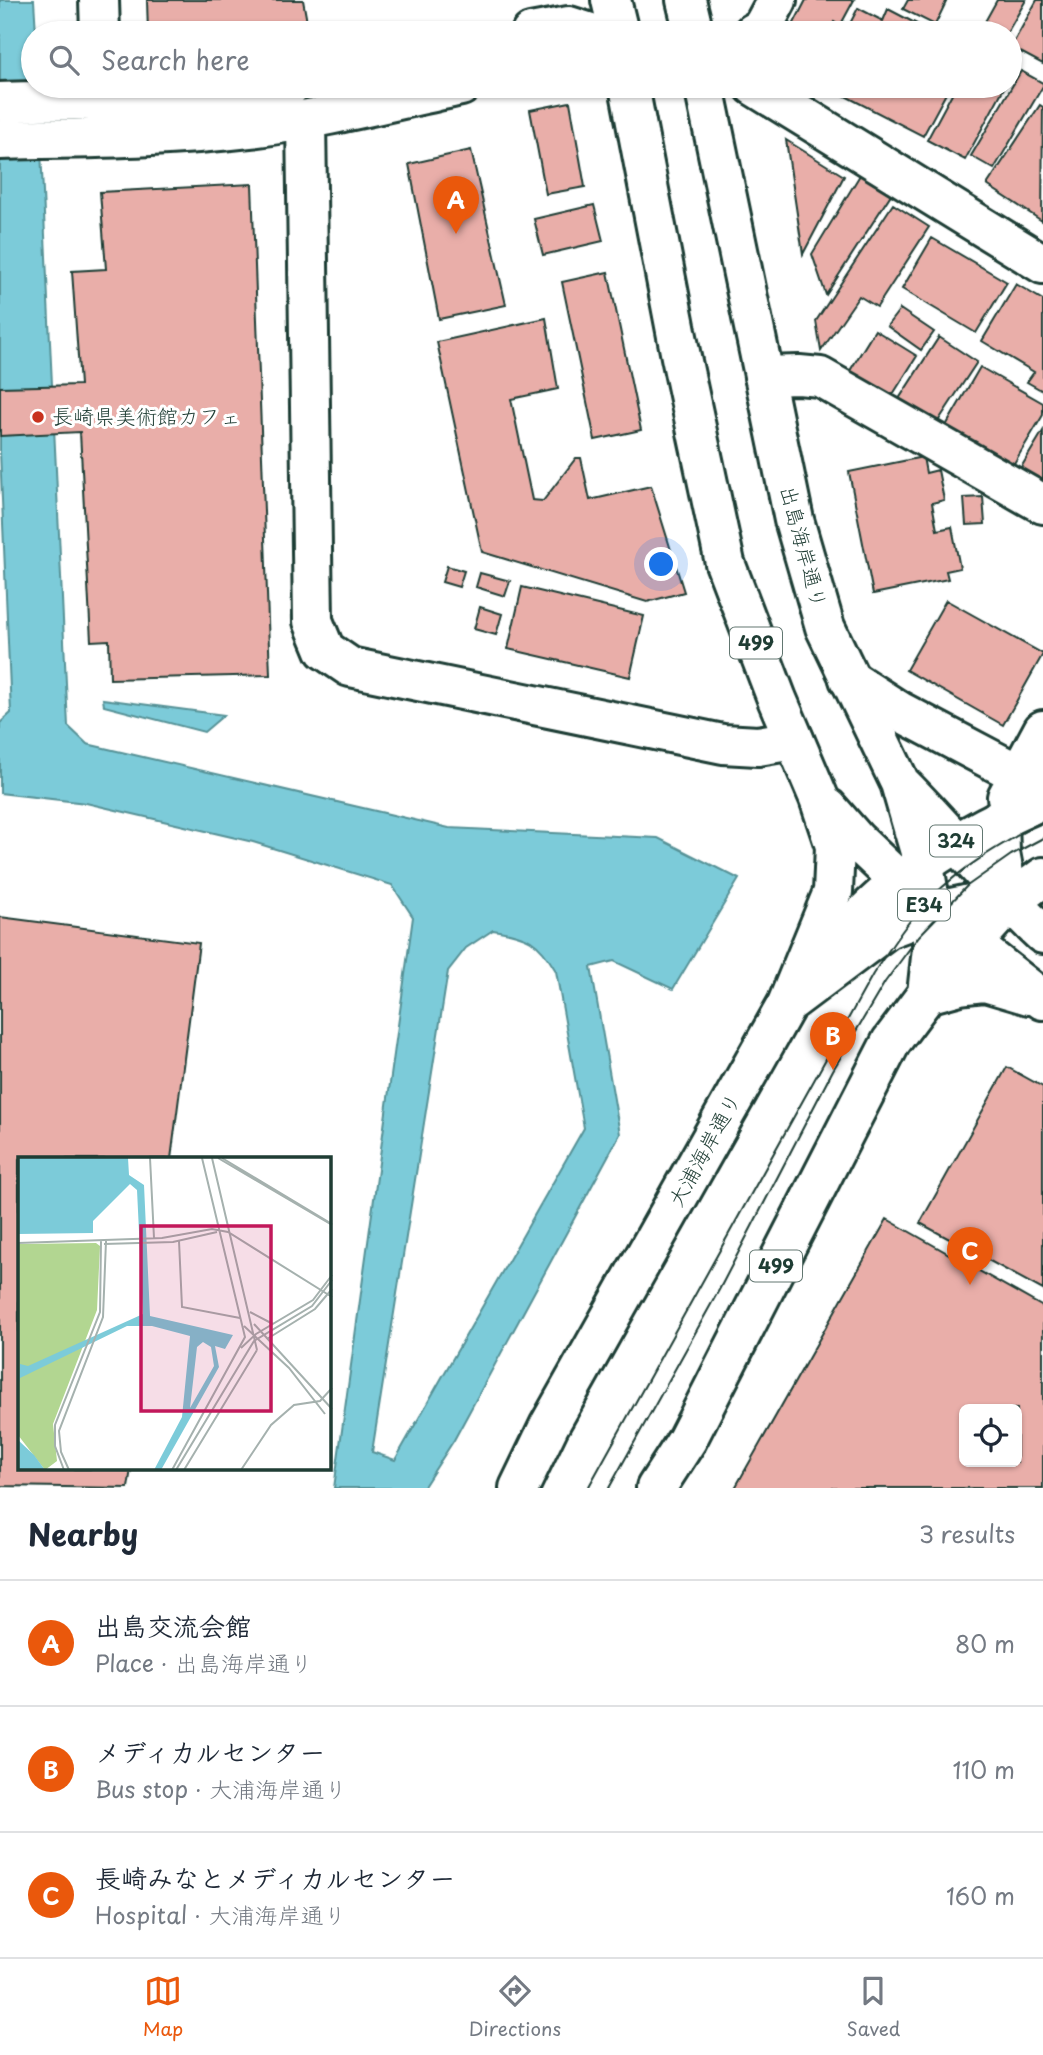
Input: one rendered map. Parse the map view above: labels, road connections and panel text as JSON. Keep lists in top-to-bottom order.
{
  "streets": {
    "main road": [
      "出島海岸通り",
      "499",
      "324",
      "E34",
      "大浦海岸通り"
    ]
  },
  "crossings": [
    ["出島海岸通り", "324"],
    ["出島海岸通り", "E34"],
    ["499", "E34"],
    ["499", "大浦海岸通り"],
    ["E34", "大浦海岸通り"]
  ],
  "places": ["長崎県美術館カフェ"],
  "page": {
    "search": "Search here",
    "pins": ["A", "B", "C"],
    "heading": ["Nearby", "3 results"],
    "list": [
      {
        "mark": "A",
        "name": "出島交流会館",
        "note": "Place · 出島海岸通り",
        "value": "80 m"
      },
      {
        "mark": "B",
        "name": "メディカルセンター",
        "note": "Bus stop · 大浦海岸通り",
        "value": "110 m"
      },
      {
        "mark": "C",
        "name": "長崎みなとメディカルセンター",
        "note": "Hospital · 大浦海岸通り",
        "value": "160 m"
      }
    ],
    "nav": ["Map", "Directions", "Saved"]
  }
}
